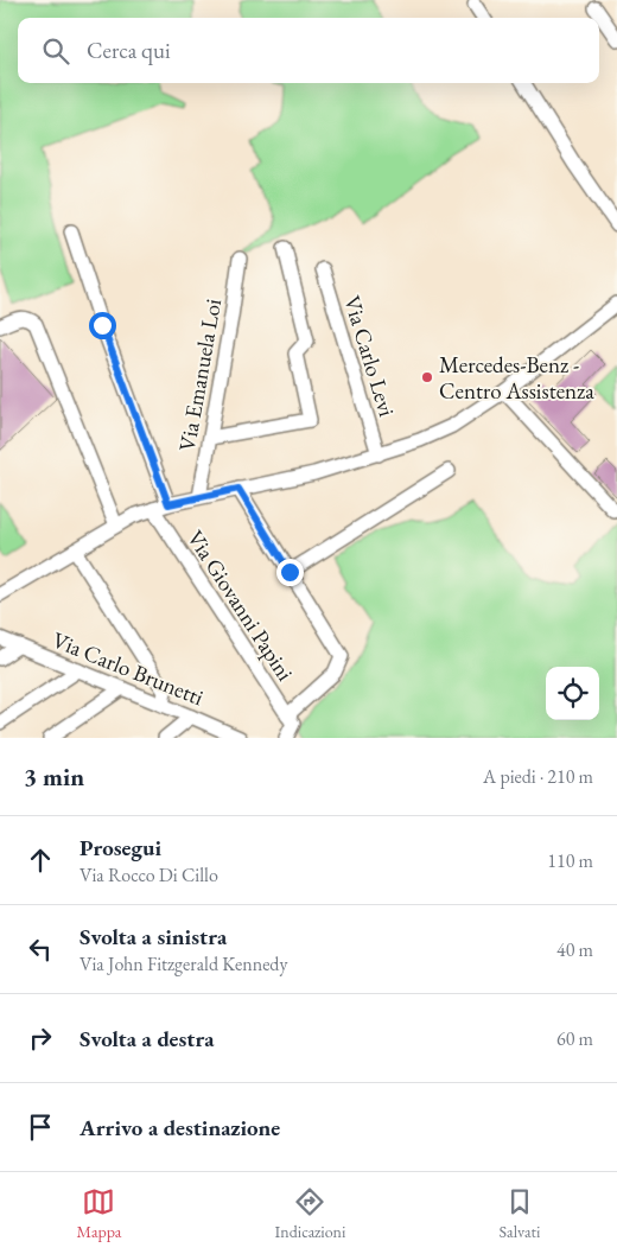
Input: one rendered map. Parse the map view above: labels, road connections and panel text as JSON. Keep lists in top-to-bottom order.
{
  "streets": {
    "street": [
      "Via Carlo Levi",
      "Via Emanuela Loi",
      "Via Giovanni Papini",
      "Via Carlo Brunetti"
    ]
  },
  "places": ["Mercedes-Benz - Centro Assistenza"],
  "page": {
    "search": "Cerca qui",
    "heading": ["3 min", "A piedi · 210 m"],
    "list": [
      ["Prosegui", "Via Rocco Di Cillo", "110 m"],
      ["Svolta a sinistra", "Via John Fitzgerald Kennedy", "40 m"],
      ["Svolta a destra", "60 m"],
      "Arrivo a destinazione"
    ],
    "nav": ["Mappa", "Indicazioni", "Salvati"]
  }
}
